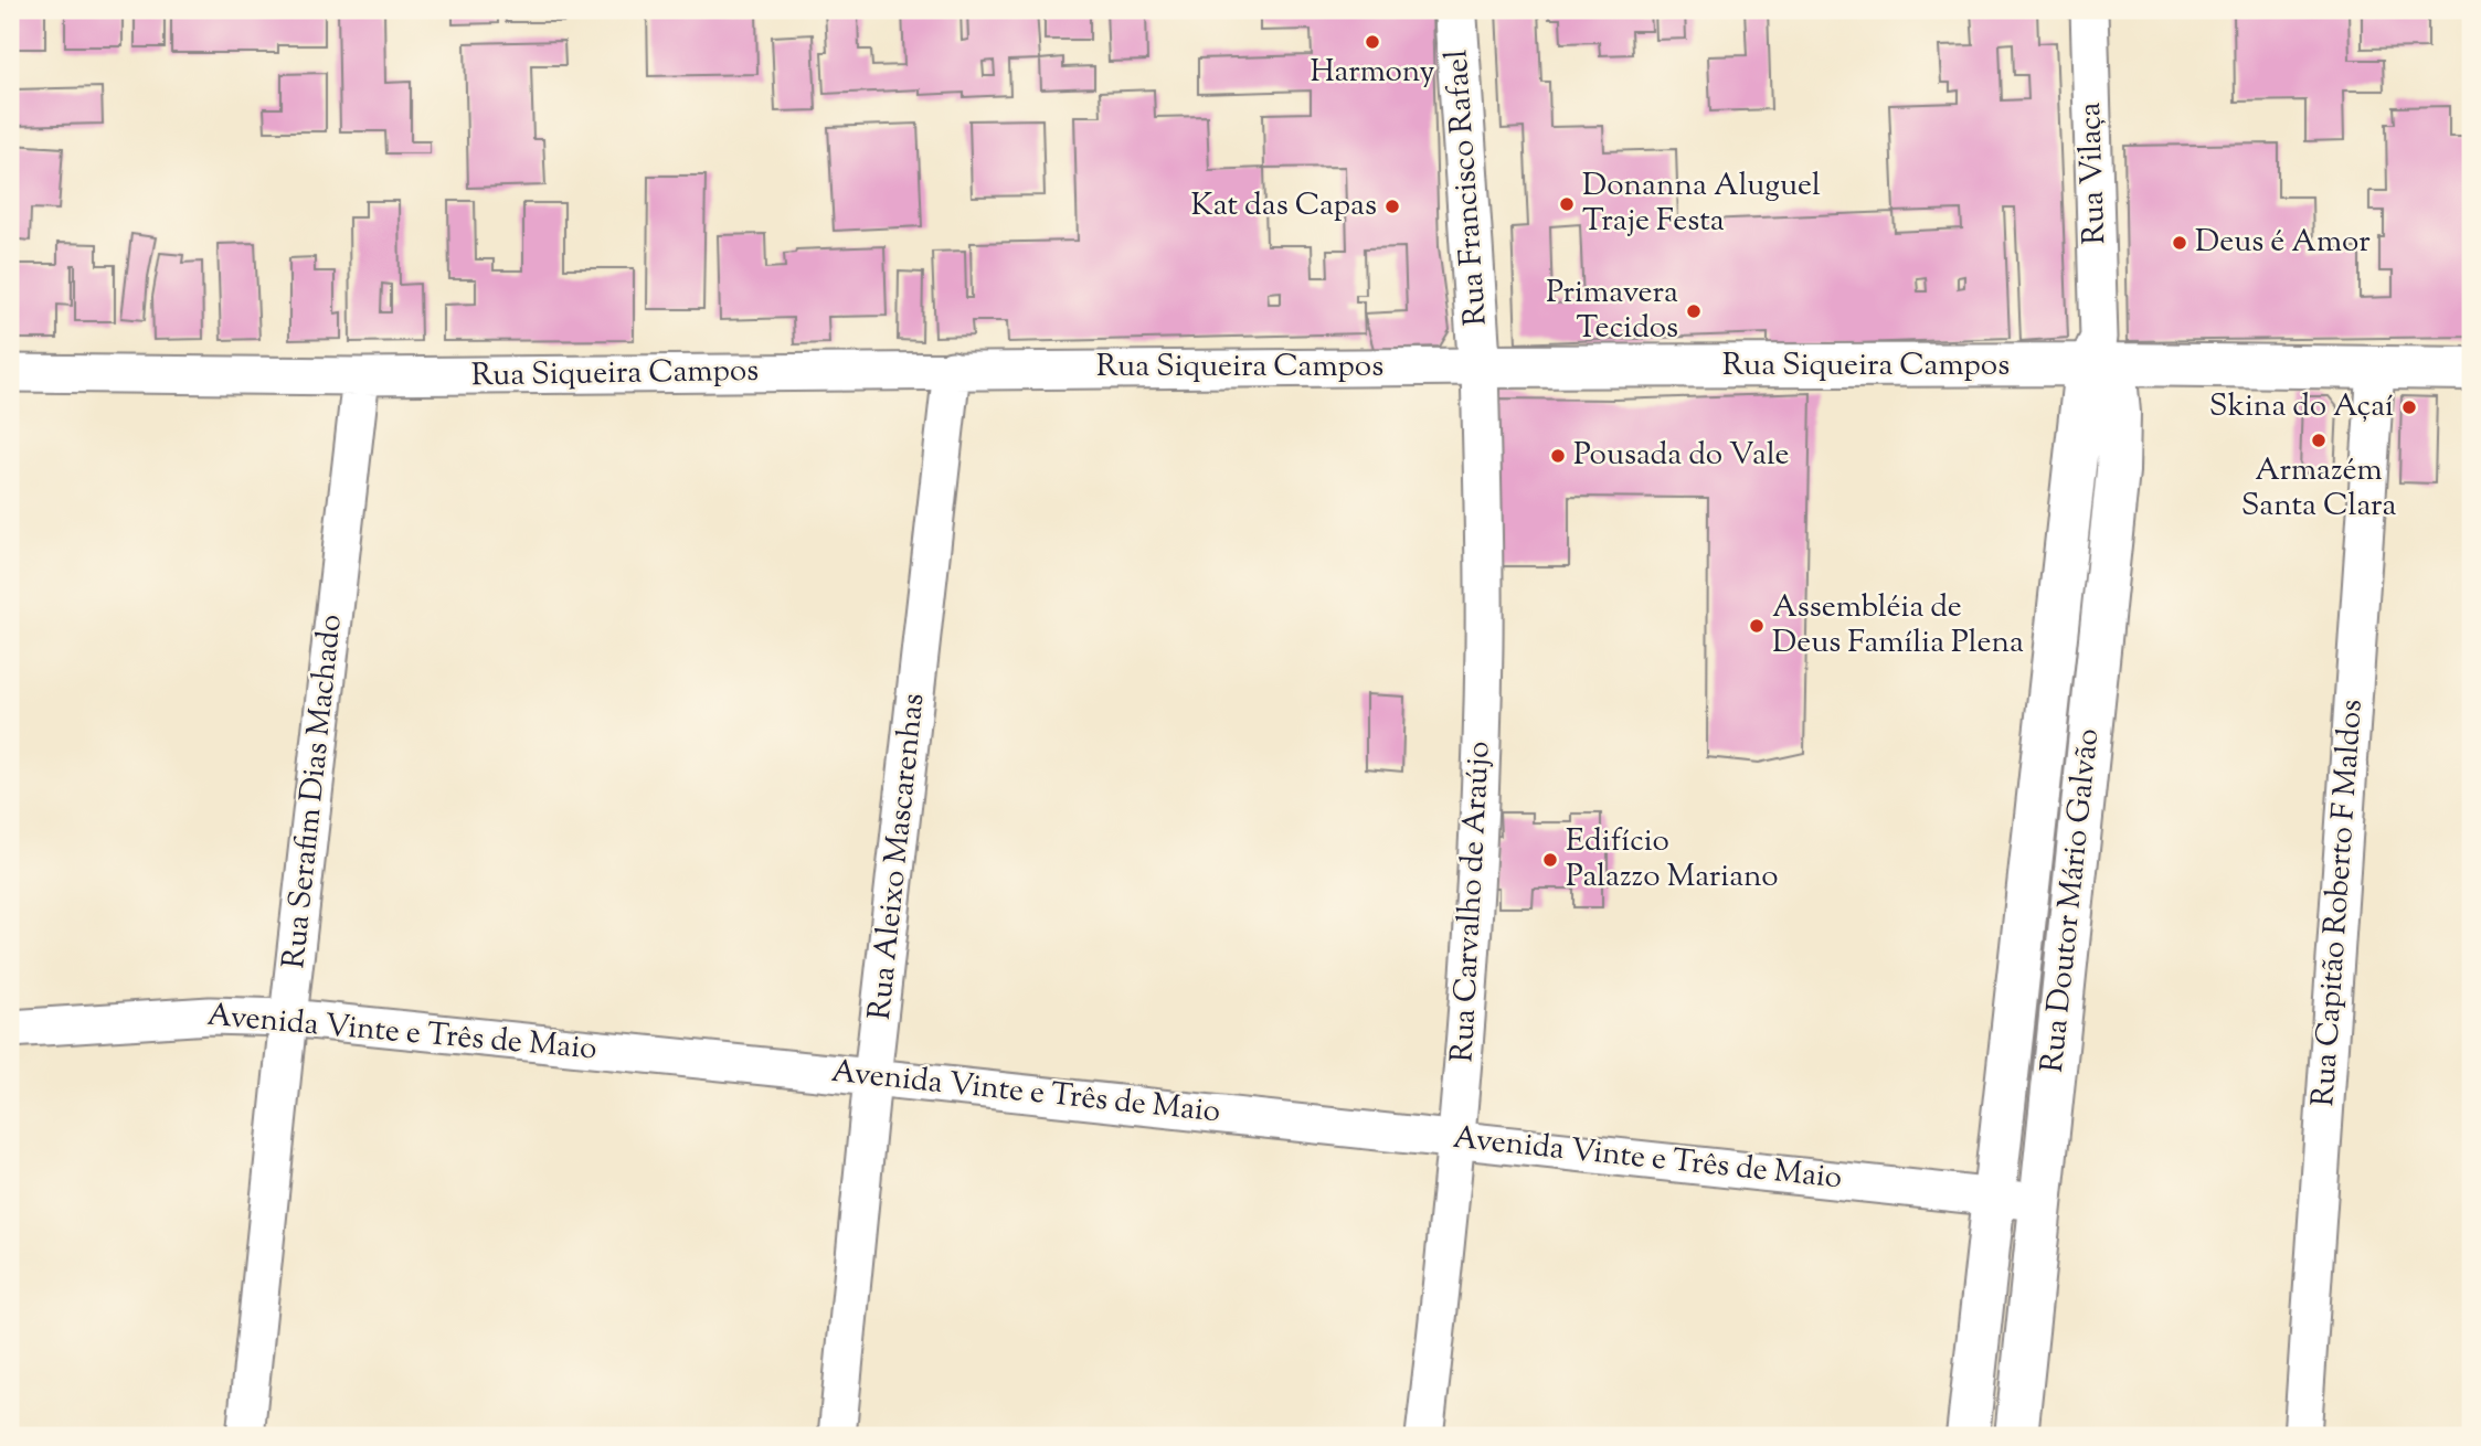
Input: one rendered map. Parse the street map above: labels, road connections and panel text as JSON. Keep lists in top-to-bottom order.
{
  "streets": {
    "street": [
      "Rua Vilaça",
      "Rua Francisco Rafael",
      "Rua Siqueira Campos",
      "Rua Serafim Dias Machado",
      "Rua Aleixo Mascarenhas",
      "Rua Doutor Mário Galvão",
      "Rua Carvalho de Araújo",
      "Rua Capitão Roberto F Maldos",
      "Avenida Vinte e Três de Maio"
    ]
  },
  "crossings": [
    ["Rua Vilaça", "Rua Siqueira Campos"],
    ["Rua Vilaça", "Rua Doutor Mário Galvão"],
    ["Rua Francisco Rafael", "Rua Siqueira Campos"],
    ["Rua Francisco Rafael", "Rua Carvalho de Araújo"],
    ["Rua Siqueira Campos", "Rua Serafim Dias Machado"],
    ["Rua Siqueira Campos", "Rua Aleixo Mascarenhas"],
    ["Rua Siqueira Campos", "Rua Doutor Mário Galvão"],
    ["Rua Siqueira Campos", "Rua Carvalho de Araújo"],
    ["Rua Siqueira Campos", "Rua Capitão Roberto F Maldos"],
    ["Rua Serafim Dias Machado", "Avenida Vinte e Três de Maio"],
    ["Rua Aleixo Mascarenhas", "Avenida Vinte e Três de Maio"],
    ["Rua Doutor Mário Galvão", "Avenida Vinte e Três de Maio"],
    ["Rua Carvalho de Araújo", "Avenida Vinte e Três de Maio"]
  ],
  "places": [
    "Harmony",
    "Donanna Aluguel Traje Festa",
    "Kat das Capas",
    "Deus é Amor",
    "Primavera Tecidos",
    "Skina do Açaí",
    "Armazém Santa Clara",
    "Pousada do Vale",
    "Assembléia de Deus Família Plena",
    "Edifício Palazzo Mariano"
  ]
}
